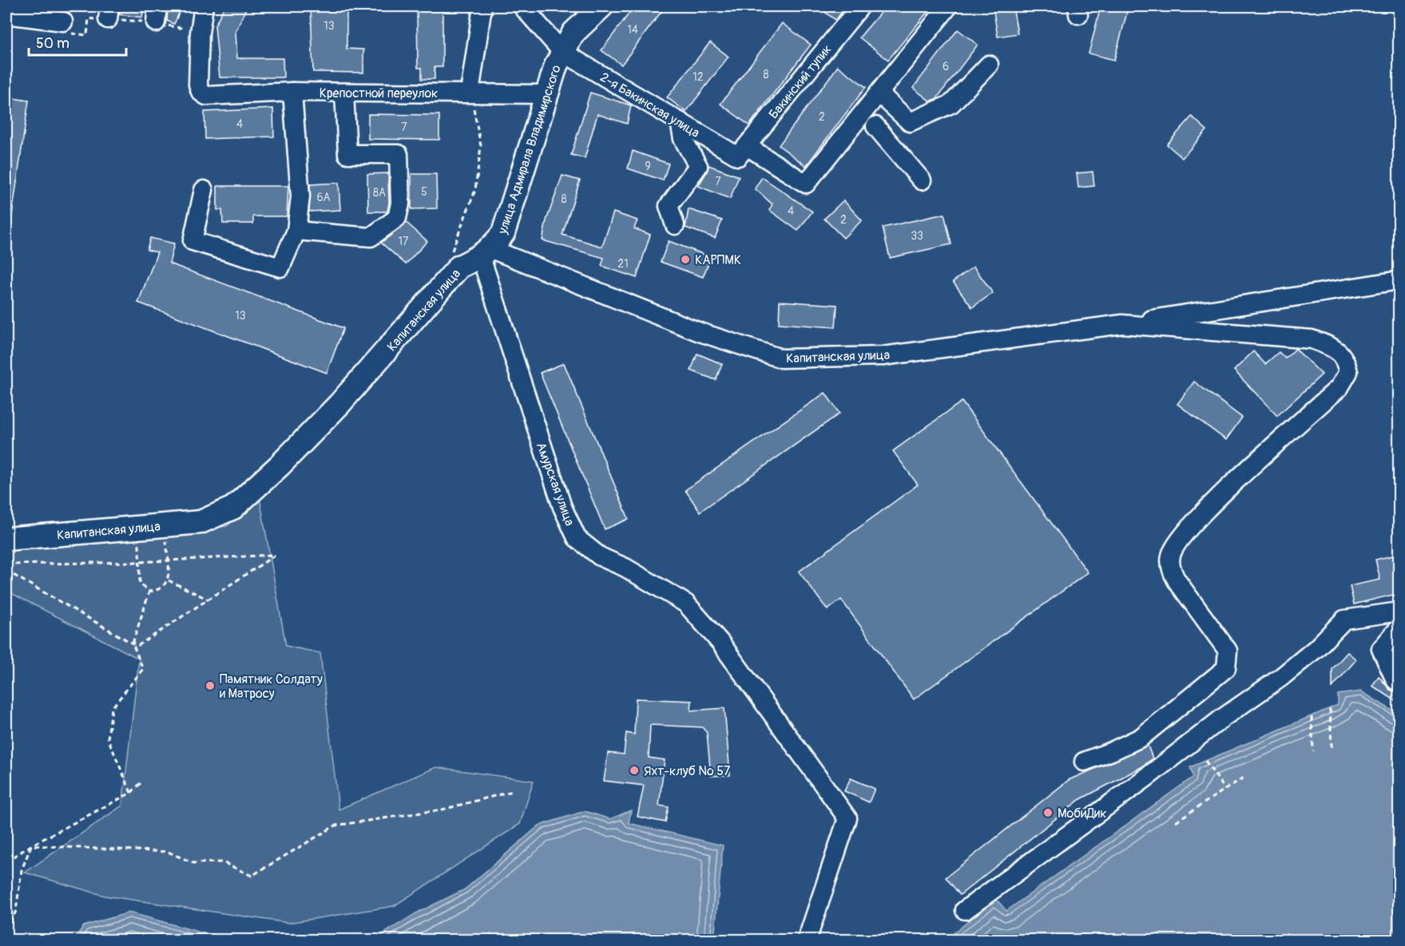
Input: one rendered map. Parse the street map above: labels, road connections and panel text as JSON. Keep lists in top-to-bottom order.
{
  "streets": {
    "main road": ["улица Адмирала Владимирского", "Капитанская улица"],
    "street": [
      "Бакинский тупик",
      "Крепостной переулок",
      "2-я Бакинская улица",
      "Амурская улица"
    ]
  },
  "crossings": [
    ["Бакинский тупик", "2-я Бакинская улица"],
    ["Крепостной переулок", "улица Адмирала Владимирского"],
    ["2-я Бакинская улица", "улица Адмирала Владимирского"],
    ["улица Адмирала Владимирского", "Капитанская улица"],
    ["улица Адмирала Владимирского", "Амурская улица"],
    ["Капитанская улица", "Амурская улица"]
  ],
  "places": [
    "КАРПМК",
    "Памятник Солдату и Матросу",
    "Яхт-клуб № 57",
    "МобиДик"
  ],
  "house_numbers": [
    "13",
    "14",
    "6",
    "8",
    "12",
    "2",
    "4",
    "7",
    "9",
    "7",
    "5",
    "8А",
    "6А",
    "8",
    "4",
    "2",
    "33",
    "17",
    "21",
    "13"
  ],
  "scale_bar": "50 m"
}
